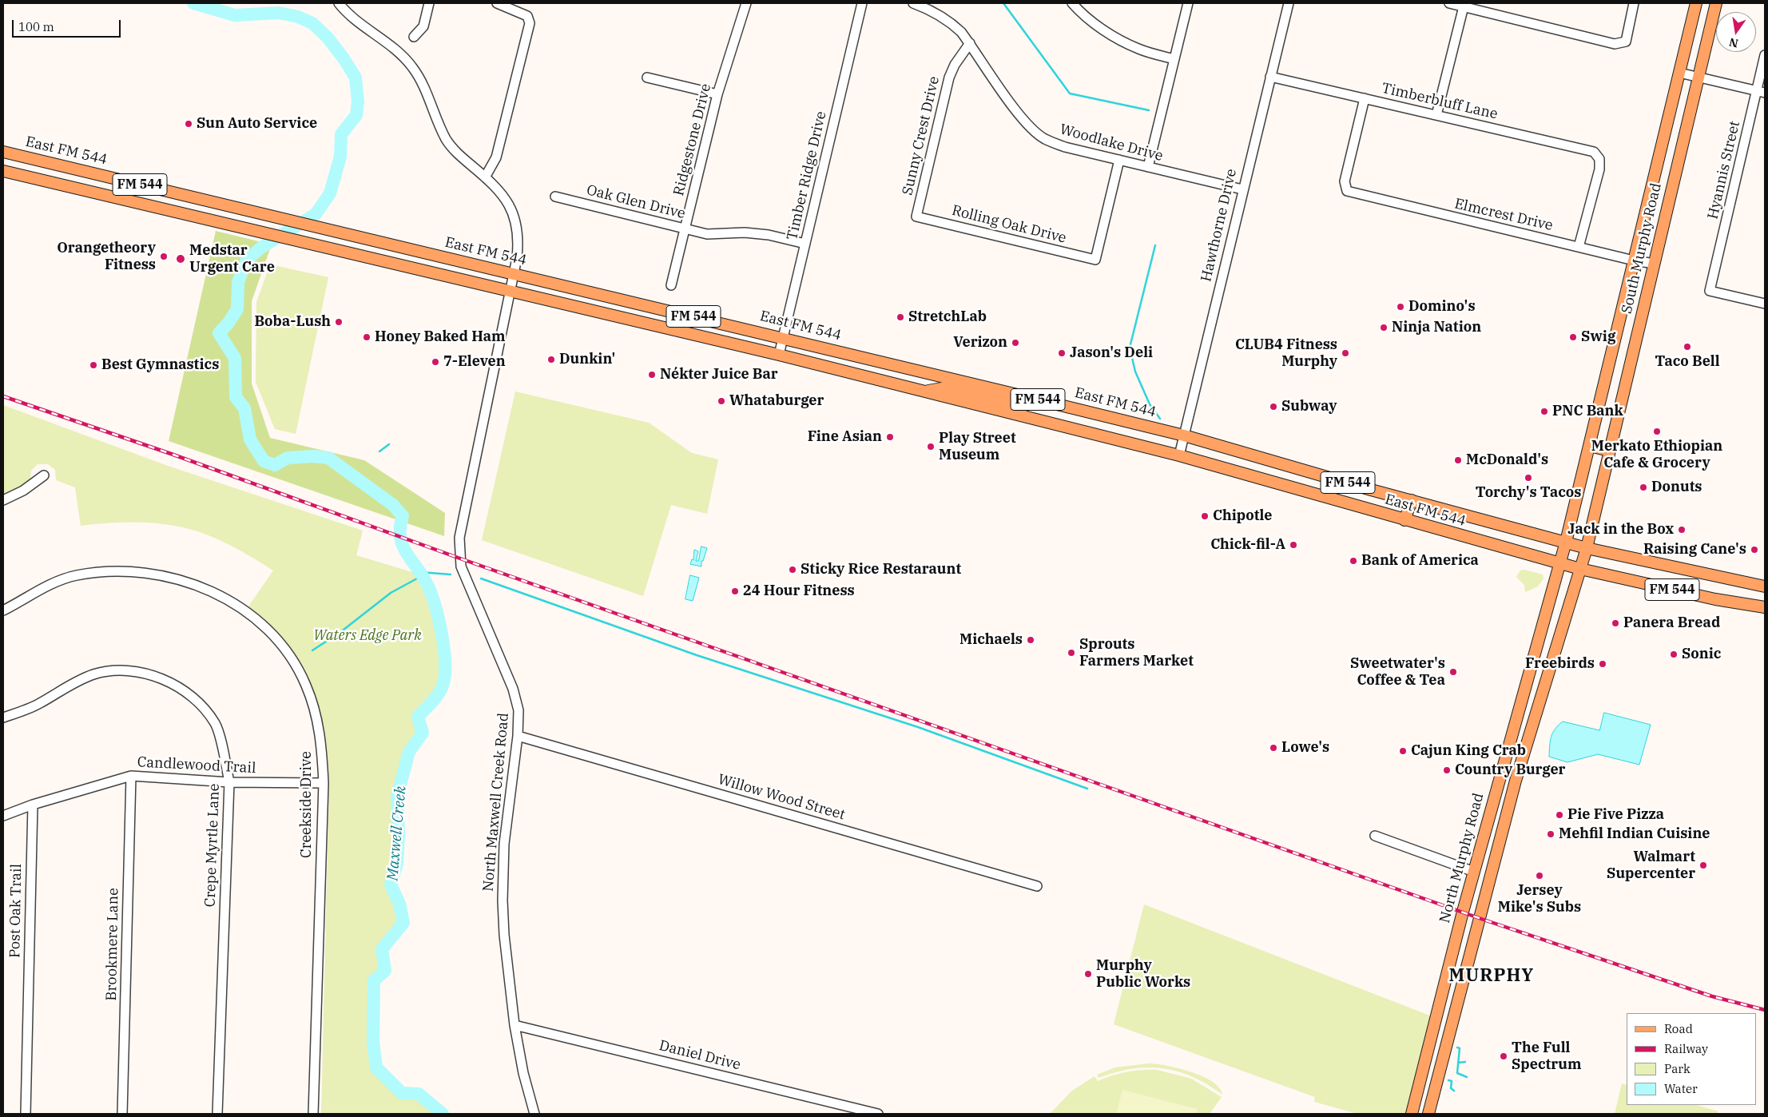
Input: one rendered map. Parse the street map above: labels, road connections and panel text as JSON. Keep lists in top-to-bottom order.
{
  "streets": {
    "main road": [
      "East FM 544",
      "FM 544",
      "South Murphy Road",
      "North Murphy Road"
    ],
    "street": [
      "Timberbluff Lane",
      "Sunny Crest Drive",
      "Ridgestone Drive",
      "Woodlake Drive",
      "Hyannis Street",
      "Timber Ridge Drive",
      "Oak Glen Drive",
      "Elmcrest Drive",
      "Rolling Oak Drive",
      "Hawthorne Drive",
      "Candlewood Trail",
      "Willow Wood Street",
      "North Maxwell Creek Road",
      "Creekside Drive",
      "Crepe Myrtle Lane",
      "Post Oak Trail",
      "Brookmere Lane",
      "Daniel Drive"
    ]
  },
  "crossings": [
    ["Timberbluff Lane", "Elmcrest Drive"],
    ["Timberbluff Lane", "Hawthorne Drive"],
    ["Sunny Crest Drive", "Woodlake Drive"],
    ["Sunny Crest Drive", "Rolling Oak Drive"],
    ["Ridgestone Drive", "Oak Glen Drive"],
    ["Woodlake Drive", "Rolling Oak Drive"],
    ["Woodlake Drive", "Hawthorne Drive"],
    ["East FM 544", "Timber Ridge Drive"],
    ["East FM 544", "FM 544"],
    ["East FM 544", "Hawthorne Drive"],
    ["East FM 544", "South Murphy Road"],
    ["East FM 544", "North Maxwell Creek Road"],
    ["East FM 544", "North Murphy Road"],
    ["Timber Ridge Drive", "Oak Glen Drive"],
    ["FM 544", "South Murphy Road"],
    ["FM 544", "North Murphy Road"],
    ["Elmcrest Drive", "South Murphy Road"],
    ["South Murphy Road", "North Murphy Road"],
    ["Candlewood Trail", "Creekside Drive"],
    ["Candlewood Trail", "Crepe Myrtle Lane"],
    ["Candlewood Trail", "Post Oak Trail"],
    ["Candlewood Trail", "Brookmere Lane"],
    ["Willow Wood Street", "North Maxwell Creek Road"],
    ["North Maxwell Creek Road", "Daniel Drive"]
  ],
  "districts": ["MURPHY"],
  "water": ["Maxwell Creek"],
  "parks": ["Waters Edge Park"],
  "places": [
    "Sun Auto Service",
    "Orangetheory Fitness",
    "Medstar Urgent Care",
    "Domino's",
    "StretchLab",
    "Boba-Lush",
    "Ninja Nation",
    "Honey Baked Ham",
    "Swig",
    "Verizon",
    "Taco Bell",
    "Jason's Deli",
    "CLUB4 Fitness Murphy",
    "Dunkin'",
    "7-Eleven",
    "Best Gymnastics",
    "Nékter Juice Bar",
    "Whataburger",
    "Subway",
    "PNC Bank",
    "Merkato Ethiopian Cafe & Grocery",
    "Fine Asian",
    "Play Street Museum",
    "McDonald's",
    "Torchy's Tacos",
    "Donuts",
    "Chipotle",
    "Jack in the Box",
    "Chick-fil-A",
    "Raising Cane's",
    "Bank of America",
    "Sticky Rice Restaraunt",
    "24 Hour Fitness",
    "Panera Bread",
    "Michaels",
    "Sprouts Farmers Market",
    "Sonic",
    "Freebirds",
    "Sweetwater's Coffee & Tea",
    "Lowe's",
    "Cajun King Crab",
    "Country Burger",
    "Pie Five Pizza",
    "Mehfil Indian Cuisine",
    "Walmart Supercenter",
    "Jersey Mike's Subs",
    "Murphy Public Works",
    "The Full Spectrum"
  ],
  "legend": [
    "Road",
    "Railway",
    "Park",
    "Water"
  ],
  "scale_bar": "100 m",
  "north": "bottom"
}
